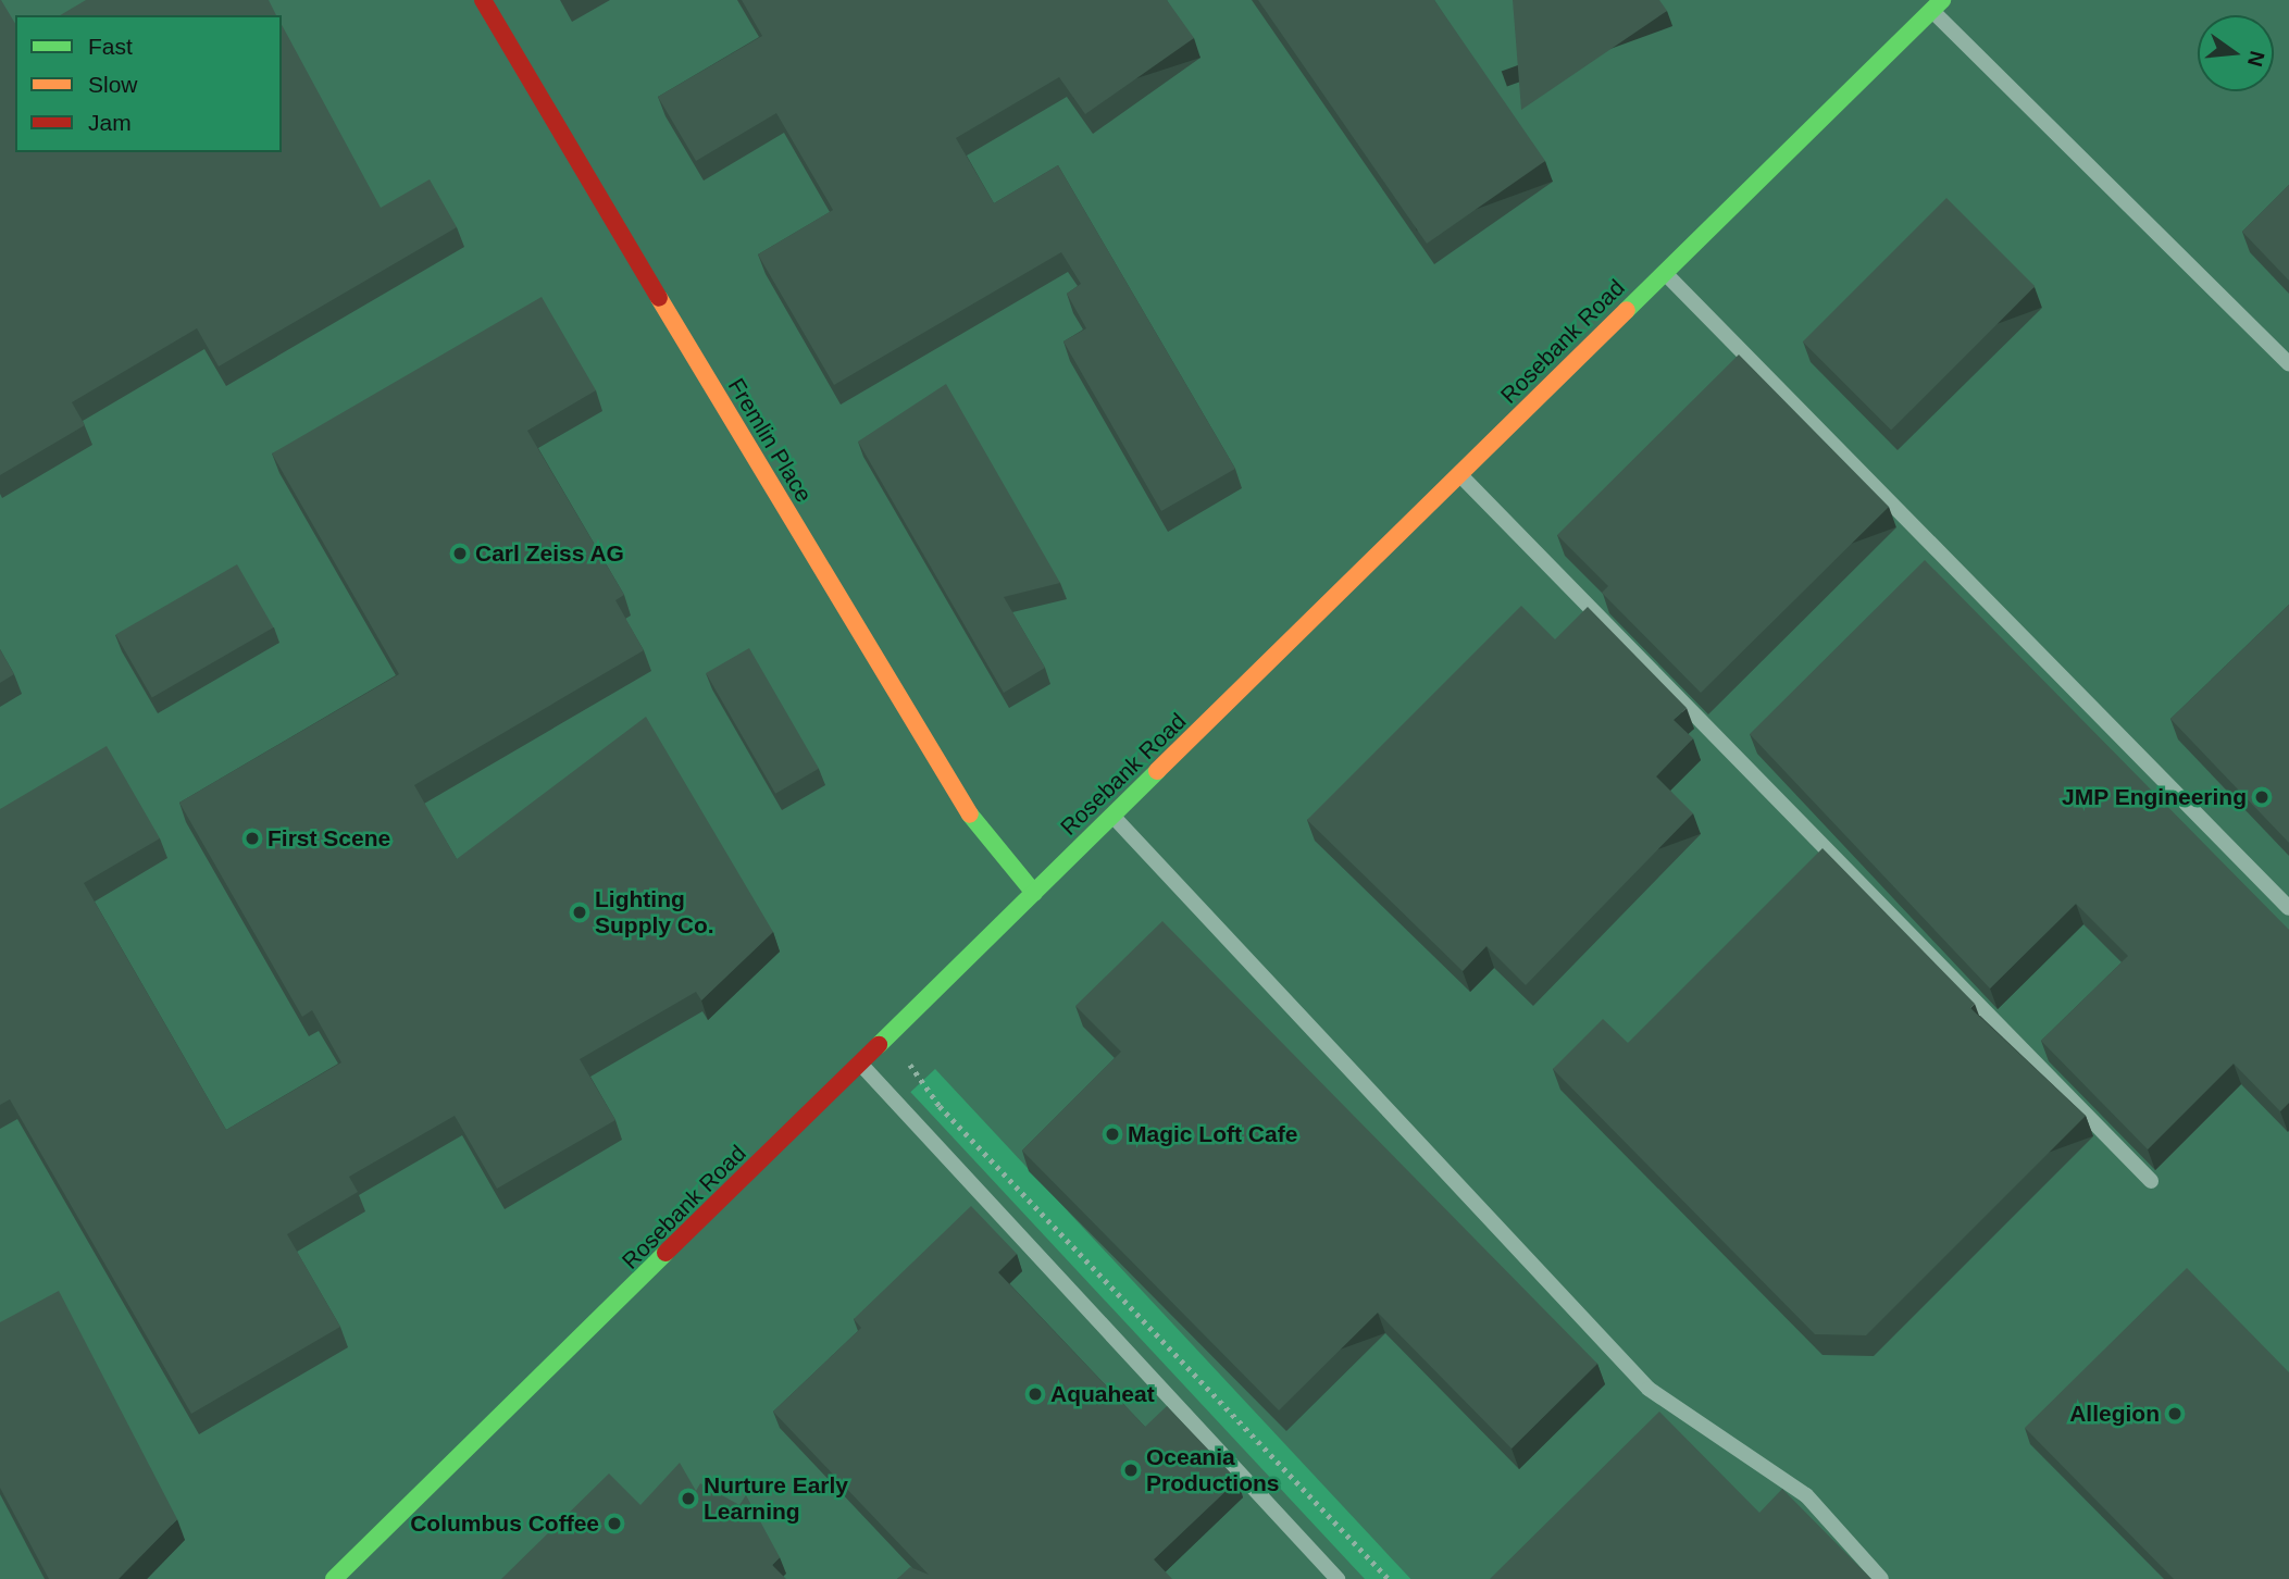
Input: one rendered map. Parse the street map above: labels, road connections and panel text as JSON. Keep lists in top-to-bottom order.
{
  "streets": {
    "main road": ["Rosebank Road", "Fremlin Place"]
  },
  "crossings": [
    ["Rosebank Road", "Fremlin Place"]
  ],
  "places": [
    "Carl Zeiss AG",
    "JMP Engineering",
    "First Scene",
    "Lighting Supply Co.",
    "Magic Loft Cafe",
    "Aquaheat",
    "Allegion",
    "Oceania Productions",
    "Nurture Early Learning",
    "Columbus Coffee"
  ],
  "legend": ["Fast", "Slow", "Jam"],
  "north": "right"
}
